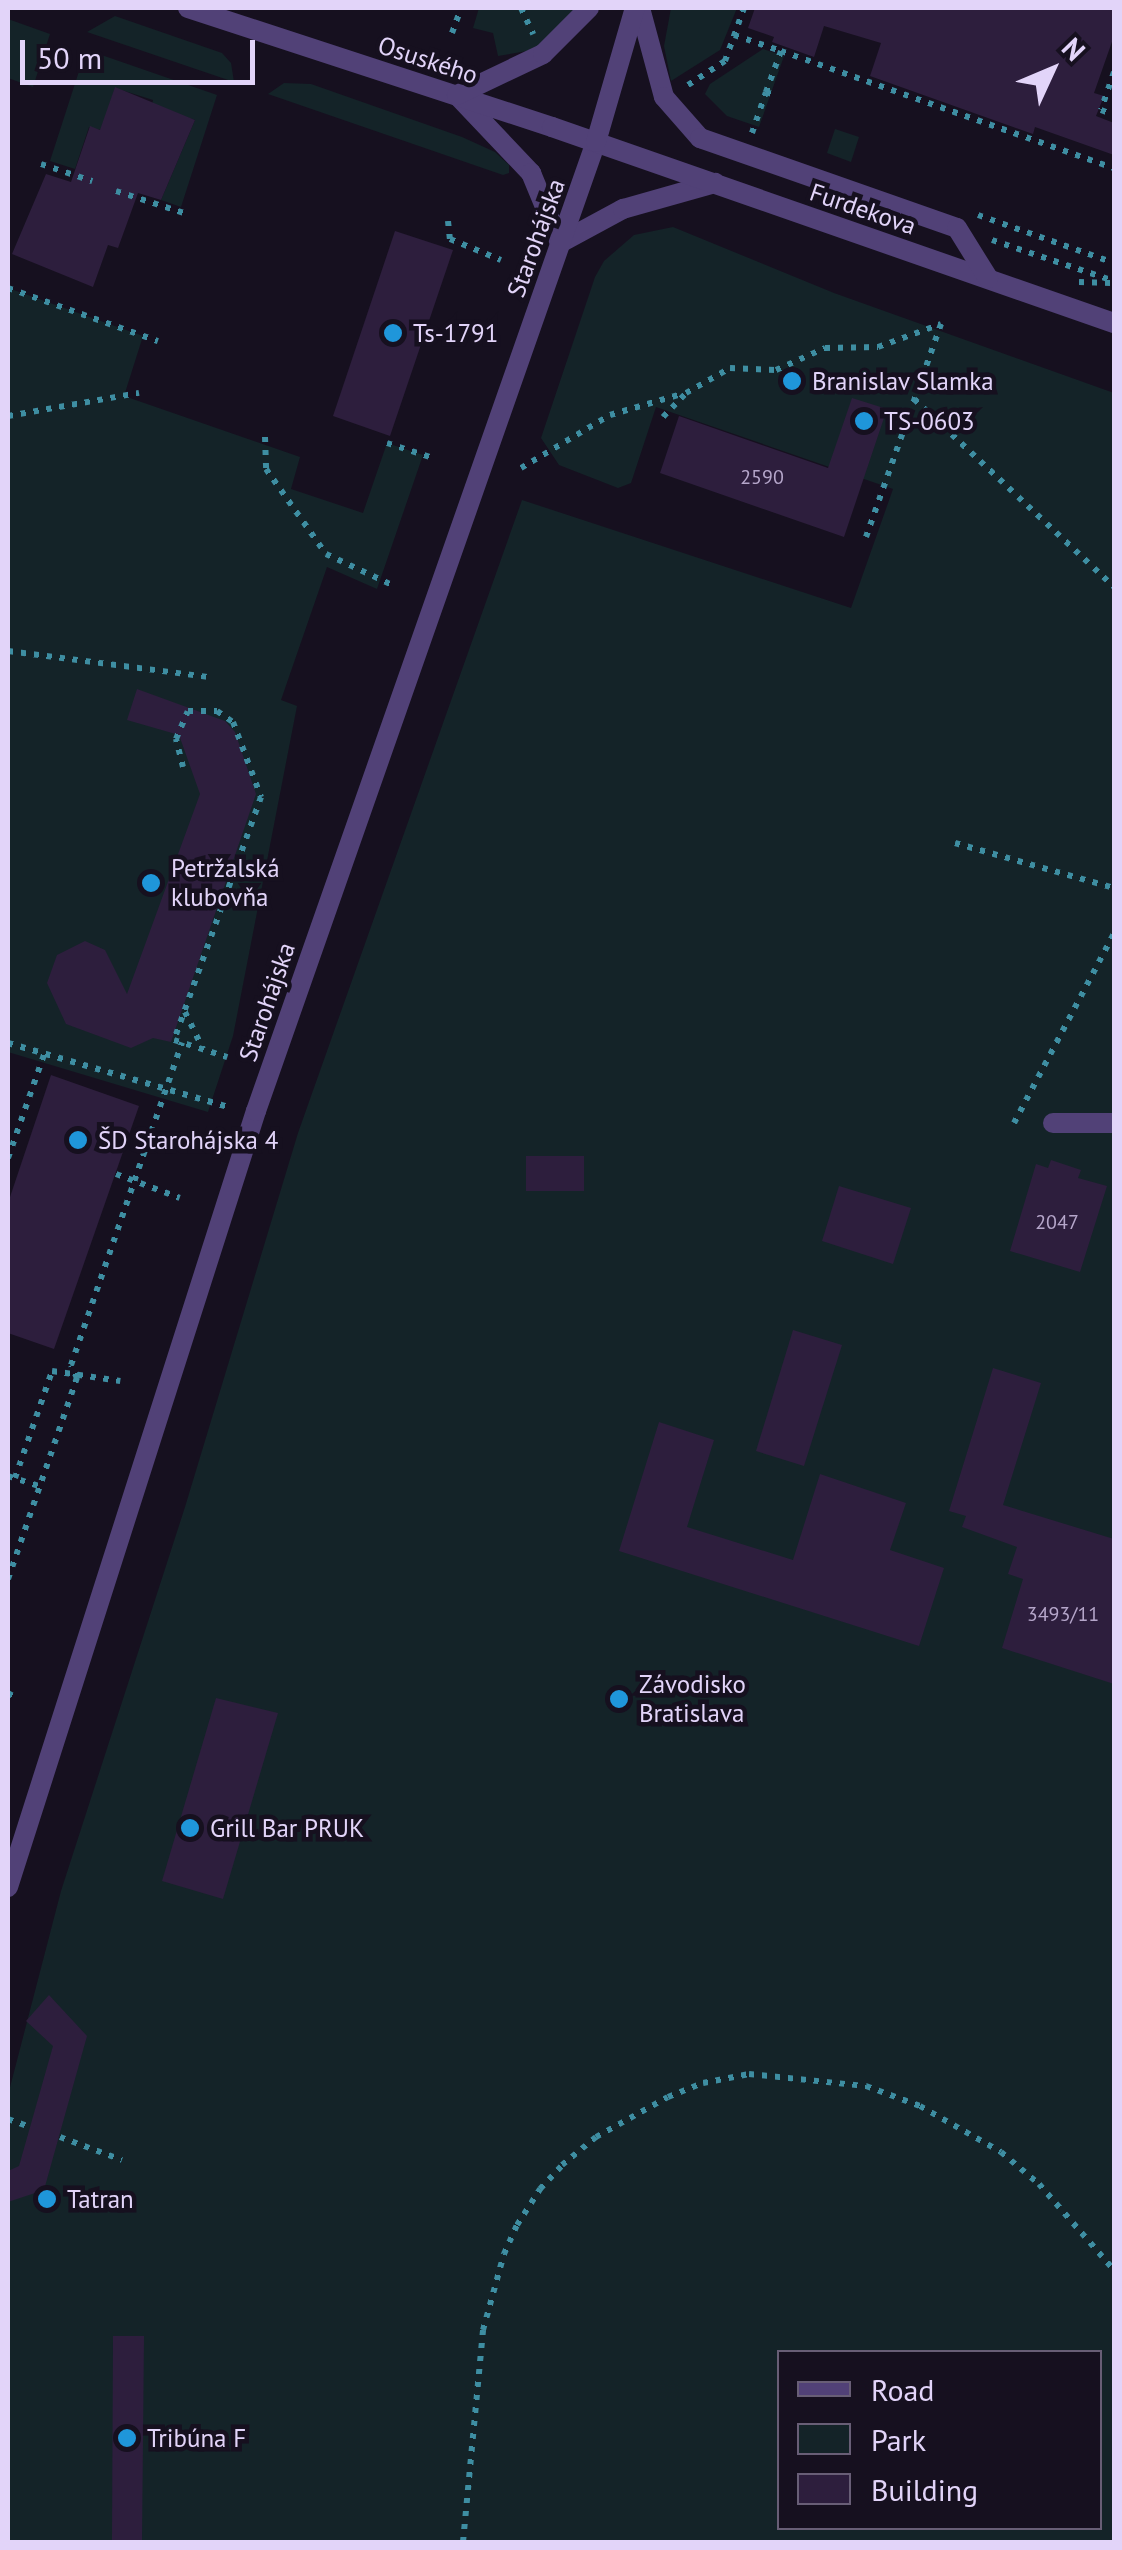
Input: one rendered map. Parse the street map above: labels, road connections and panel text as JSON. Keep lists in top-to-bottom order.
{
  "streets": {
    "street": ["Osuského", "Furdekova", "Starohájska"]
  },
  "crossings": [
    ["Osuského", "Furdekova"],
    ["Osuského", "Starohájska"],
    ["Furdekova", "Starohájska"]
  ],
  "places": [
    "Ts-1791",
    "Branislav Slamka",
    "TS-0603",
    "Petržalská klubovňa",
    "ŠD Starohájska 4",
    "Závodisko Bratislava",
    "Grill Bar PRUK",
    "Tatran",
    "Tribúna F"
  ],
  "house_numbers": ["2590", "2047", "3493/11"],
  "legend": ["Road", "Park", "Building"],
  "scale_bar": "50 m",
  "north": "top right"
}
